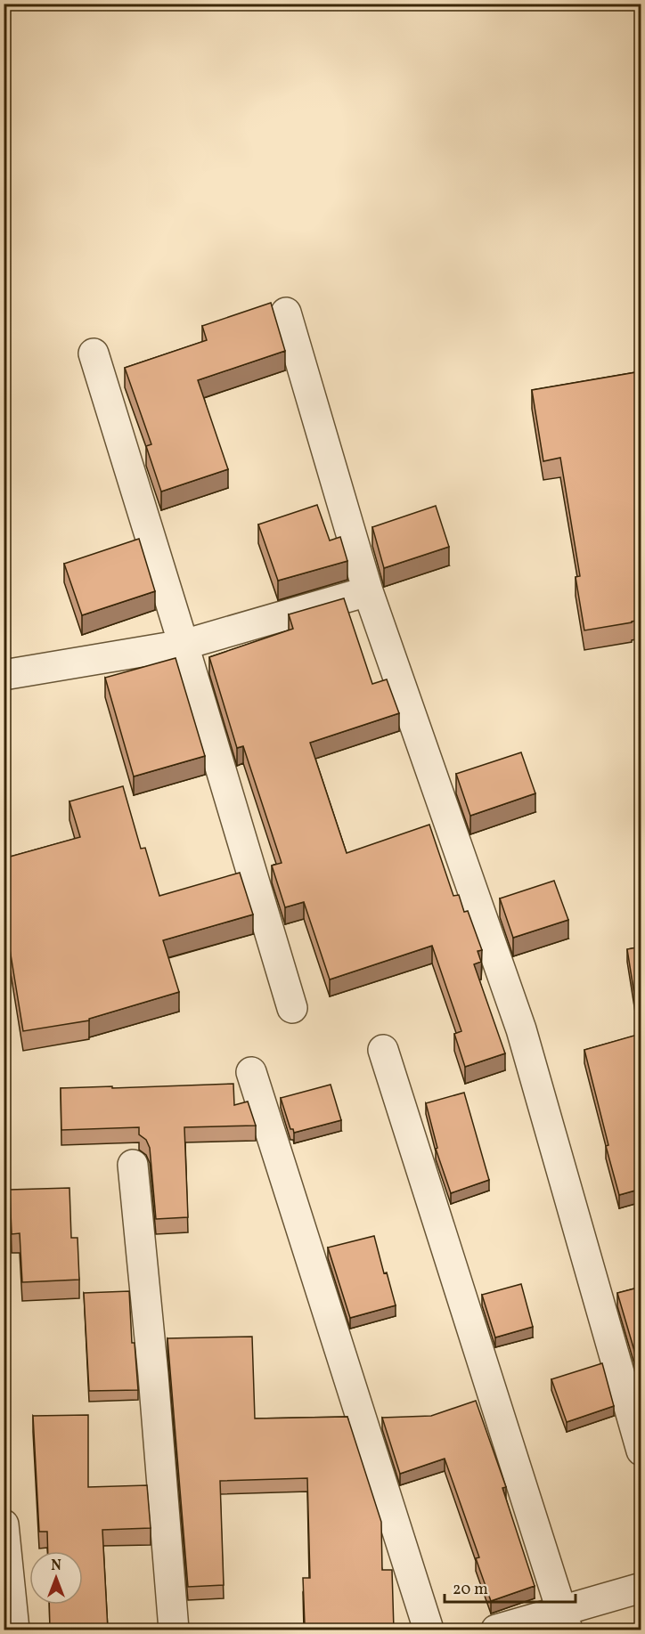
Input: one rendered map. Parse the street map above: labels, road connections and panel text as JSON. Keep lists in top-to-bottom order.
{
  "scale_bar": "20 m",
  "north": "top"
}
